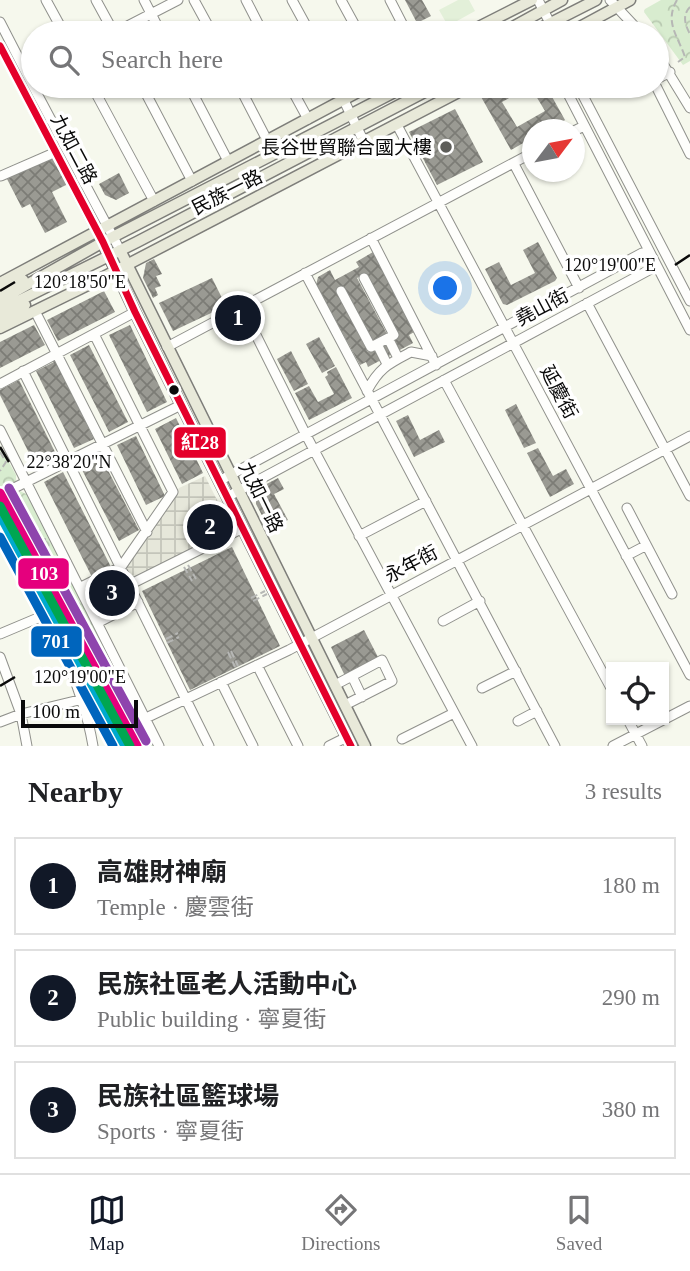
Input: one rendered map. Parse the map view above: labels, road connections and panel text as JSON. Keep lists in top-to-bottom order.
{
  "streets": {
    "main road": ["九如二路", "民族一路", "九如一路"],
    "street": ["堯山街", "延慶街", "永年街"]
  },
  "crossings": [
    ["九如二路", "民族一路"],
    ["九如二路", "九如一路"],
    ["民族一路", "延慶街"],
    ["民族一路", "九如一路"],
    ["堯山街", "延慶街"],
    ["堯山街", "九如一路"],
    ["延慶街", "永年街"],
    ["九如一路", "永年街"]
  ],
  "places": ["長谷世貿聯合國大樓"],
  "lines": ["transit line 紅28", "transit line 103", "transit line 701"],
  "scale_bar": "100 m",
  "north": "top right",
  "page": {
    "search": "Search here",
    "pins": ["1", "2", "3"],
    "scale": "100 m",
    "heading": ["Nearby", "3 results"],
    "list": [
      {
        "mark": "1",
        "name": "高雄財神廟",
        "note": "Temple · 慶雲街",
        "value": "180 m"
      },
      {
        "mark": "2",
        "name": "民族社區老人活動中心",
        "note": "Public building · 寧夏街",
        "value": "290 m"
      },
      {
        "mark": "3",
        "name": "民族社區籃球場",
        "note": "Sports · 寧夏街",
        "value": "380 m"
      }
    ],
    "nav": ["Map", "Directions", "Saved"]
  },
  "coordinates": ["120°19'00\"E", "120°18'50\"E", "22°38'20\"N"]
}
